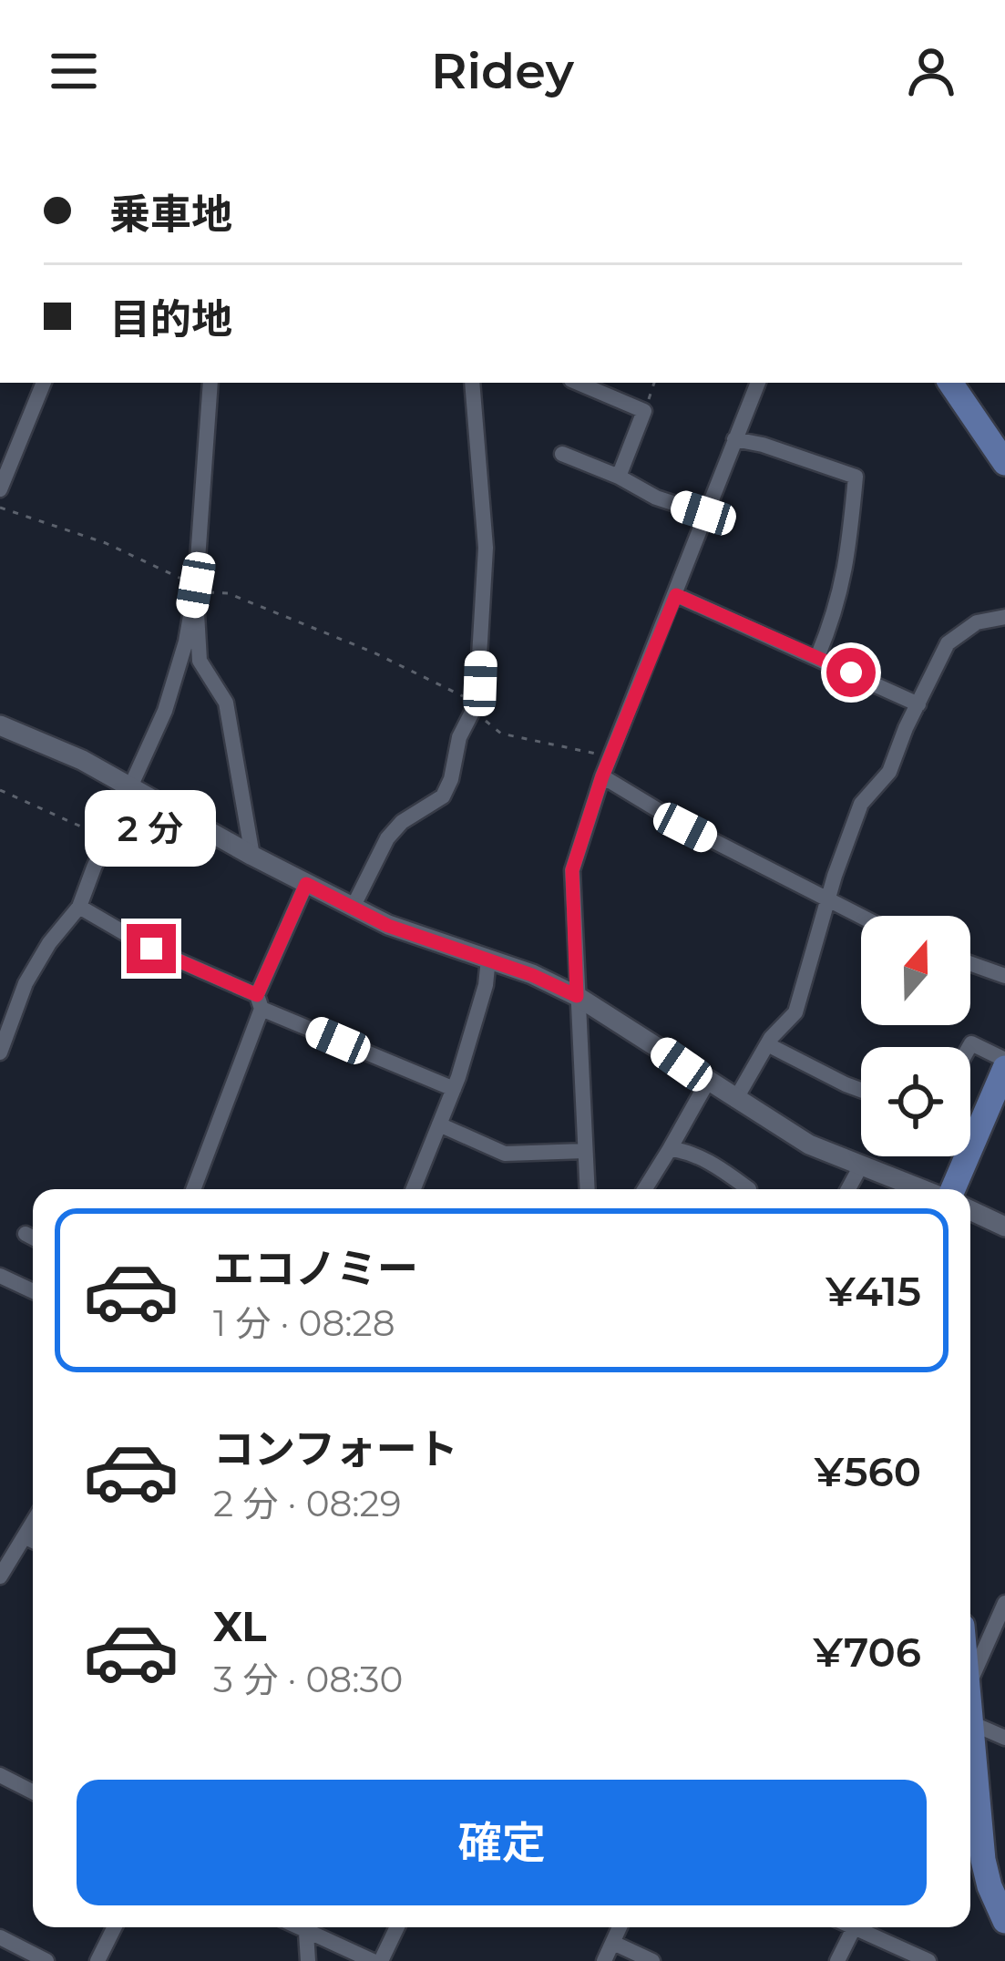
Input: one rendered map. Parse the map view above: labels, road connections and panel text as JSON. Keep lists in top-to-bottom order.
{
  "north": "top",
  "page": {
    "header": "Ridey",
    "banner": ["乗車地", "目的地"],
    "bubble": "2 分",
    "list": [
      {
        "name": "エコノミー",
        "note": "1 分 · 08:28",
        "value": "¥415"
      },
      {
        "name": "コンフォート",
        "note": "2 分 · 08:29",
        "value": "¥560"
      },
      {
        "name": "XL",
        "note": "3 分 · 08:30",
        "value": "¥706"
      }
    ],
    "buttons": "確定"
  }
}
